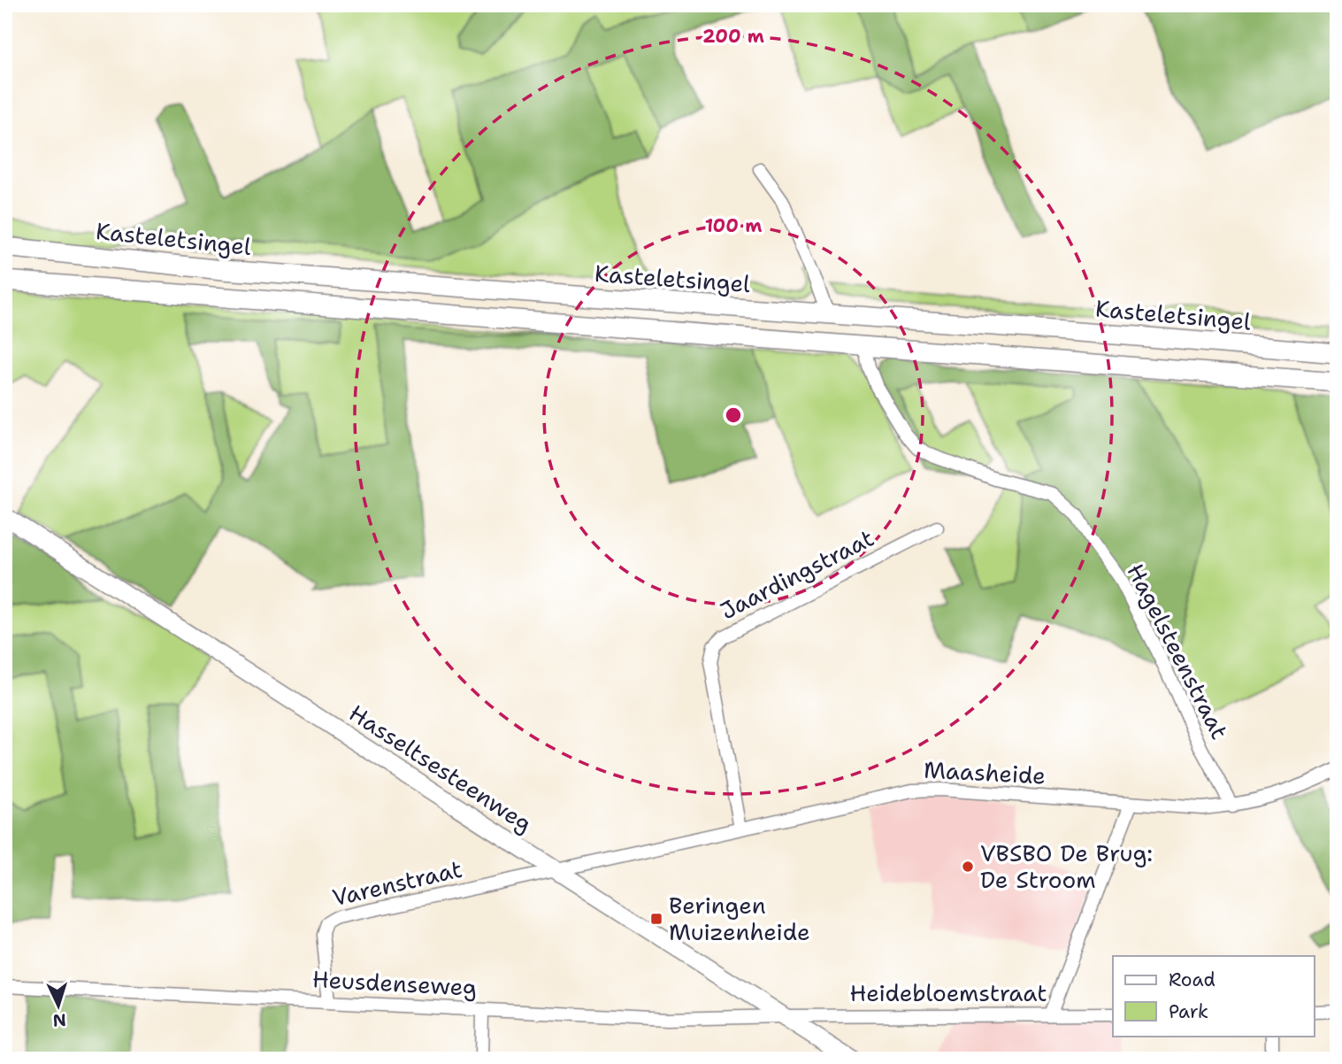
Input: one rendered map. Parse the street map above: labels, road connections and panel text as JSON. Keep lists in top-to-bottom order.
{
  "streets": {
    "main road": ["Kasteletsingel"],
    "street": [
      "Jaardingstraat",
      "Hagelsteenstraat",
      "Hasseltsesteenweg",
      "Maasheide",
      "Varenstraat",
      "Heusdenseweg",
      "Heidebloemstraat"
    ]
  },
  "crossings": [
    ["Jaardingstraat", "Maasheide"],
    ["Hagelsteenstraat", "Maasheide"],
    ["Hasseltsesteenweg", "Maasheide"],
    ["Hasseltsesteenweg", "Varenstraat"],
    ["Hasseltsesteenweg", "Heusdenseweg"],
    ["Hasseltsesteenweg", "Heidebloemstraat"],
    ["Maasheide", "Varenstraat"],
    ["Varenstraat", "Heusdenseweg"],
    ["Heusdenseweg", "Heidebloemstraat"]
  ],
  "places": {
    "other": ["VBSBO De Brug: De Stroom"],
    "transit": ["Beringen Muizenheide"]
  },
  "legend": ["Road", "Park"],
  "north": "bottom",
  "rings": ["200 m", "100 m"]
}
